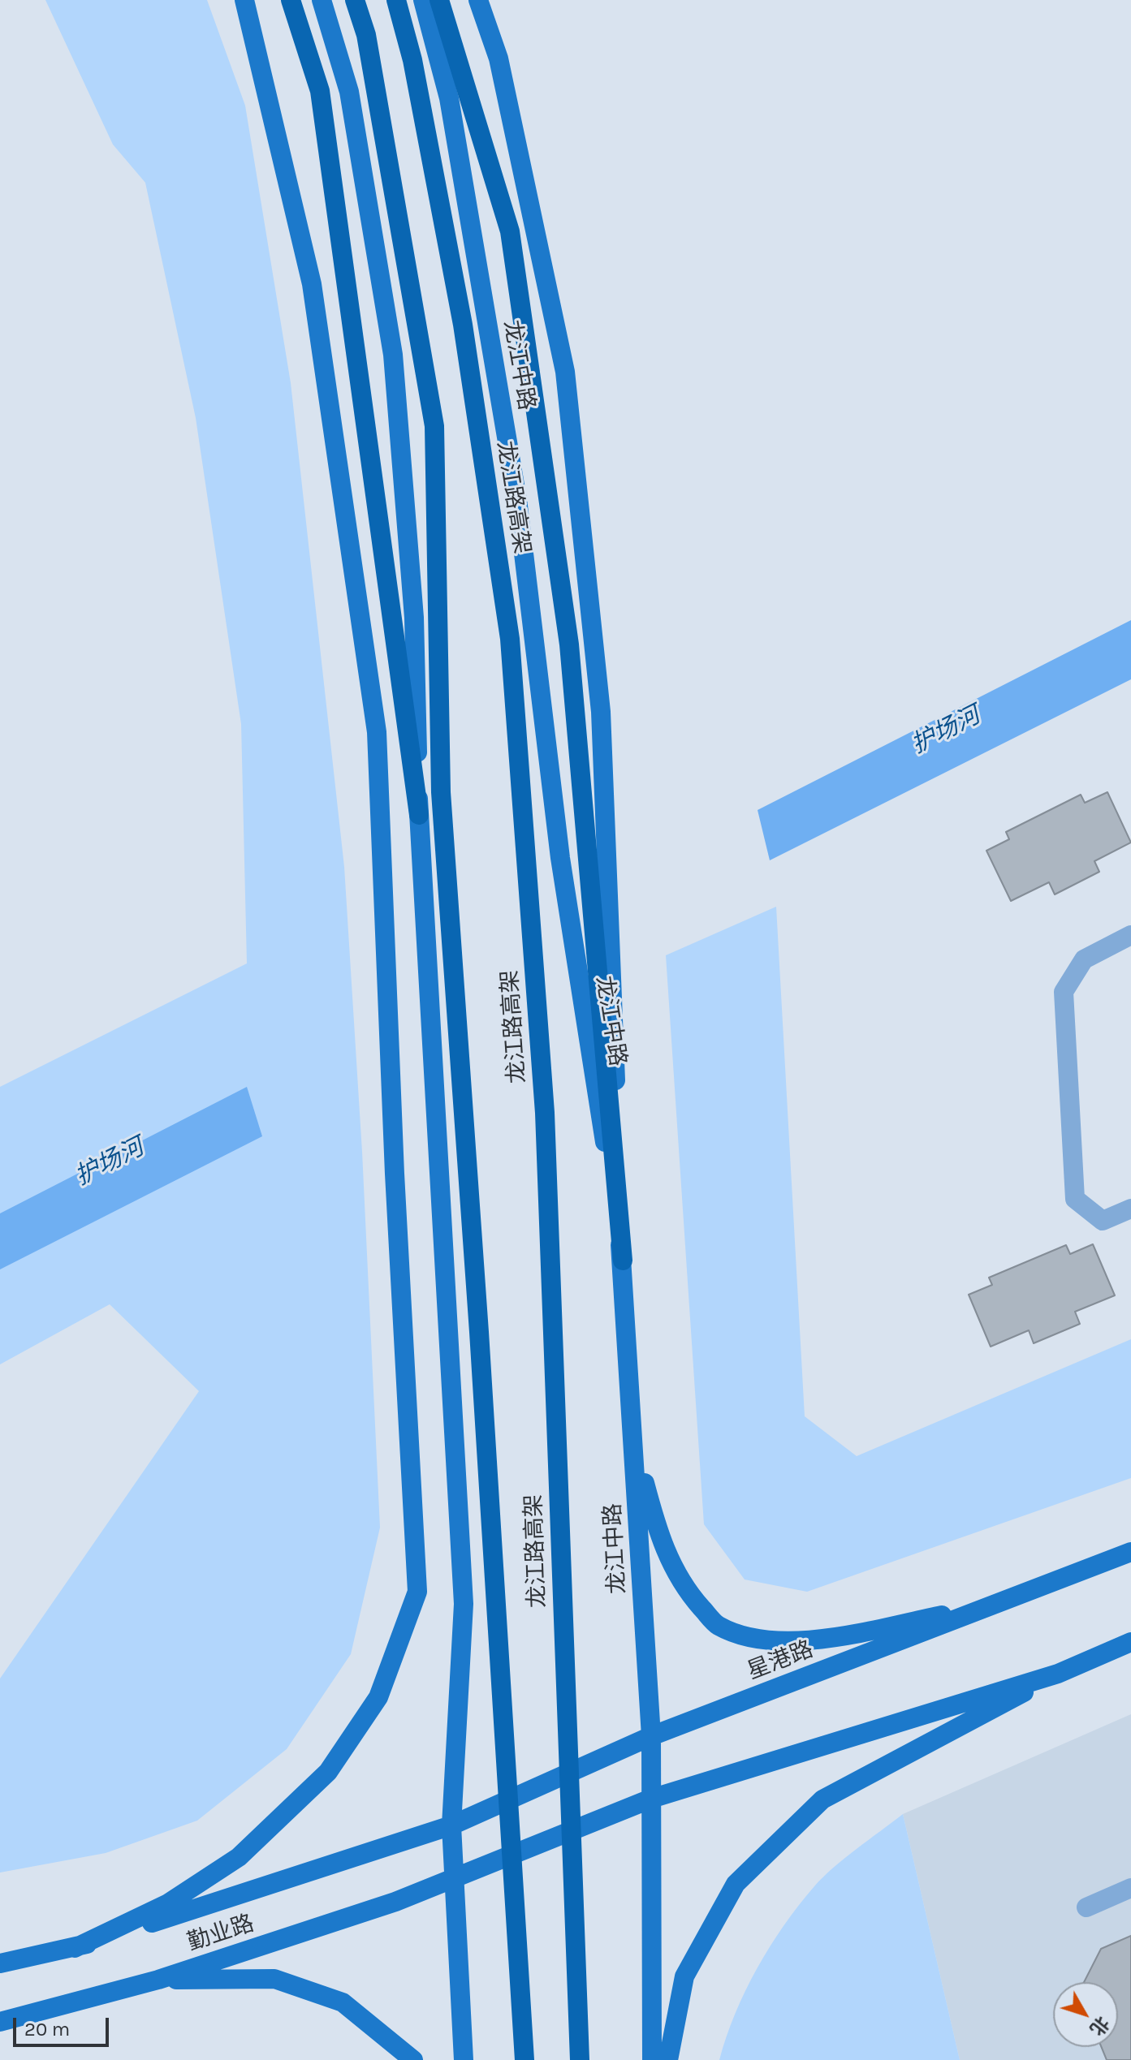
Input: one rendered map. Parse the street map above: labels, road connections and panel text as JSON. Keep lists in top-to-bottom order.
{
  "streets": {
    "highway": ["龙江路高架"],
    "main road": ["龙江中路", "星港路", "勤业路"]
  },
  "crossings": [
    ["龙江中路", "星港路"],
    ["星港路", "勤业路"]
  ],
  "water": ["护场河"],
  "scale_bar": "20 m",
  "north": "bottom right"
}
